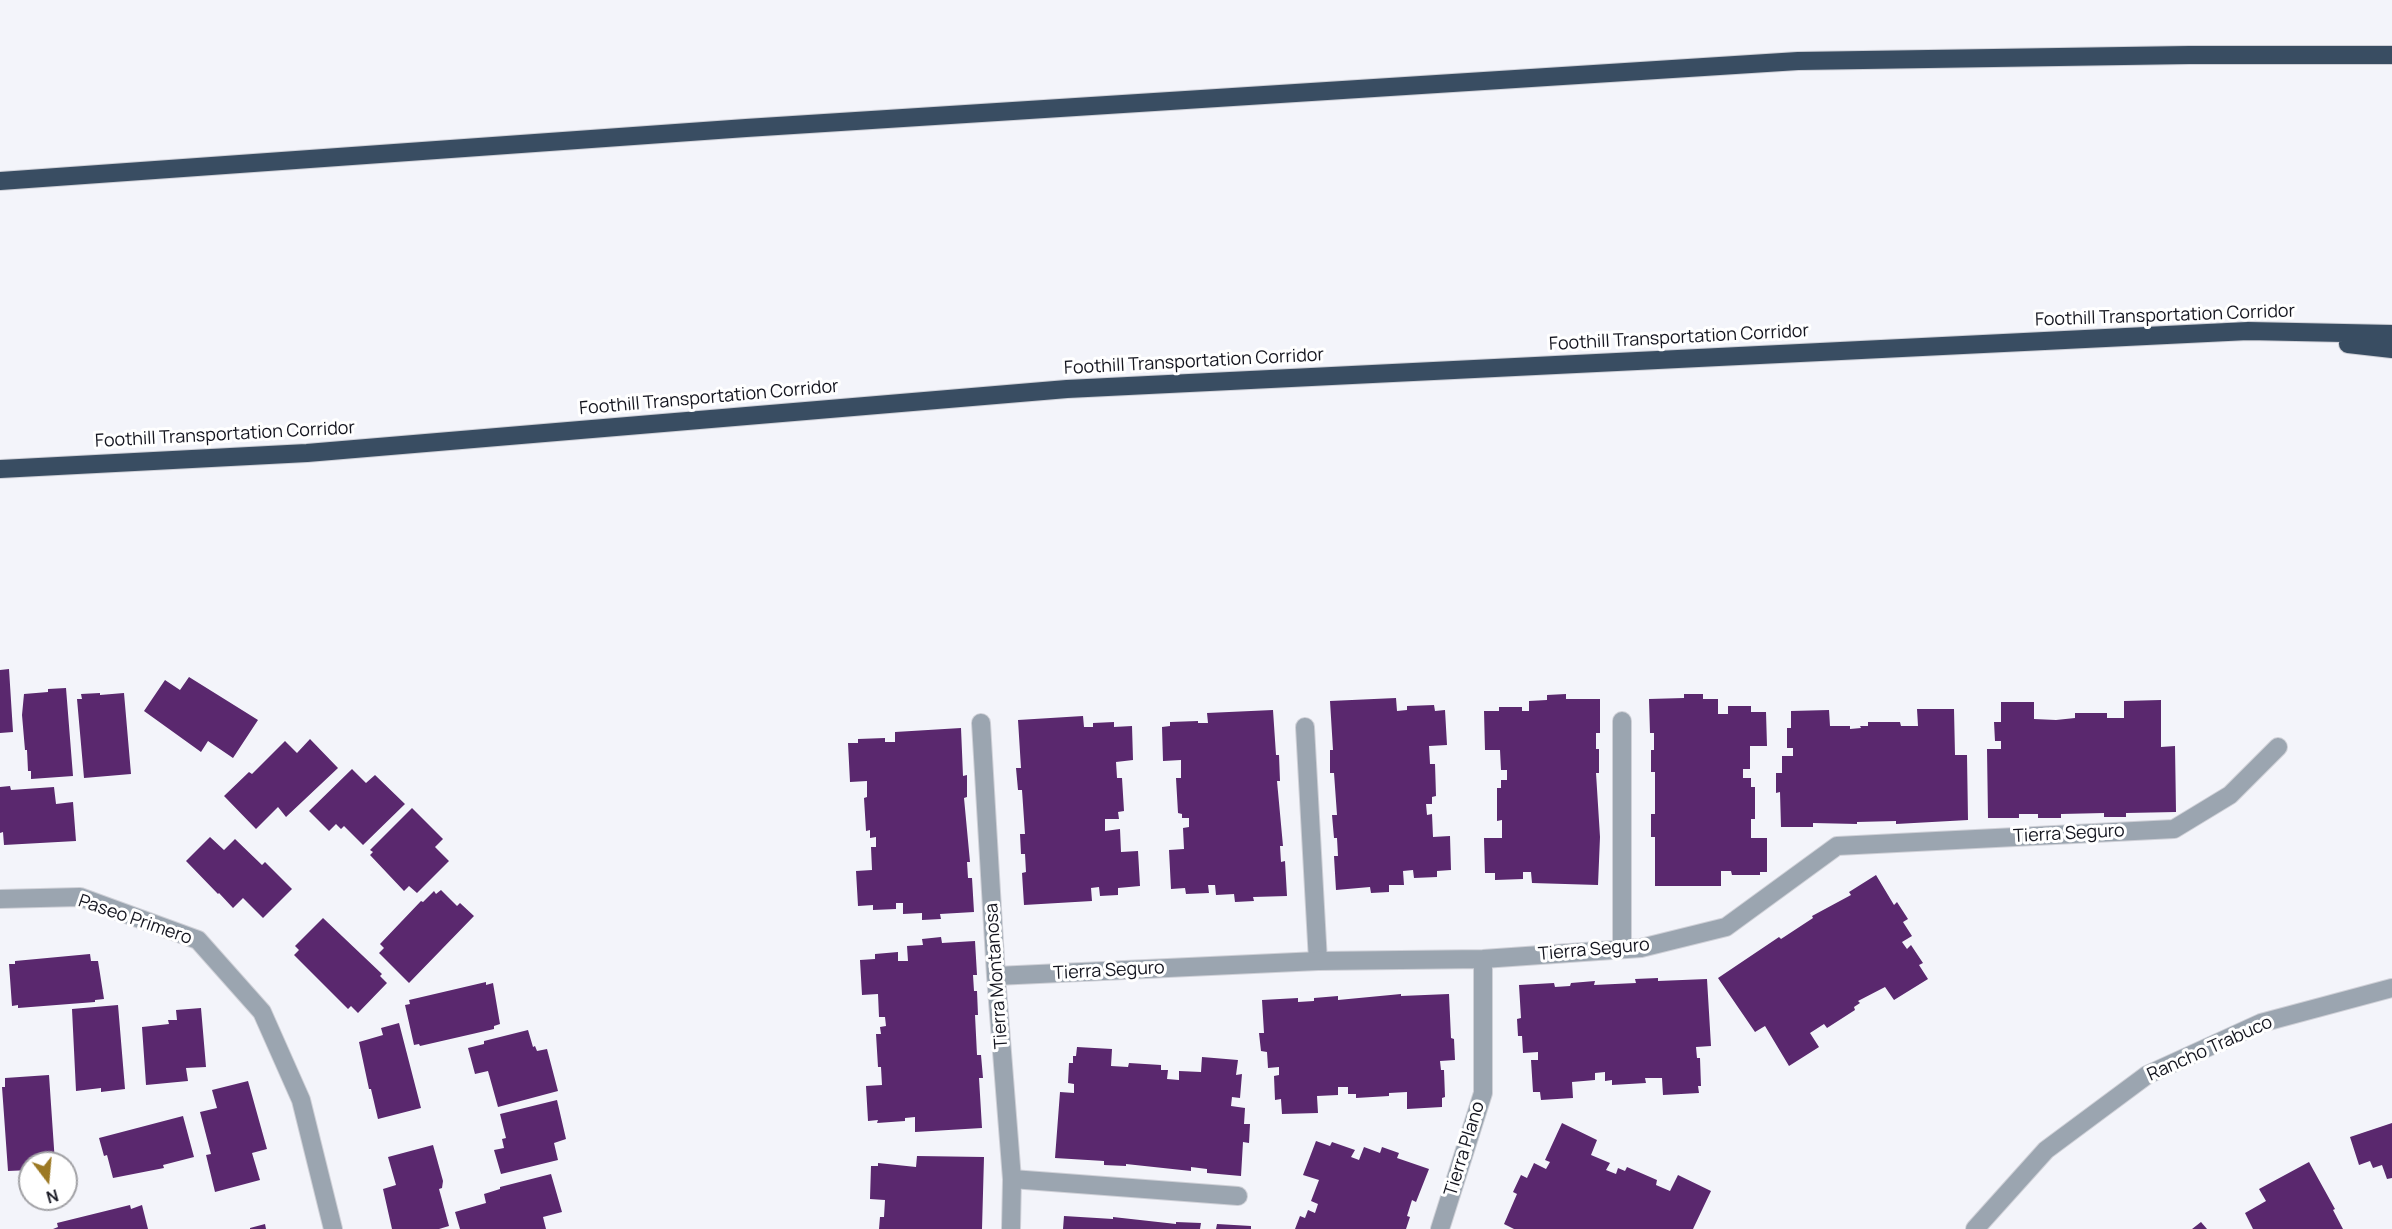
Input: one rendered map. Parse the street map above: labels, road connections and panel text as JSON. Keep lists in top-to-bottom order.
{
  "streets": {
    "highway": ["Foothill Transportation Corridor"],
    "street": [
      "Tierra Seguro",
      "Paseo Primero",
      "Tierra Montanosa",
      "Rancho Trabuco",
      "Tierra Plano"
    ]
  },
  "crossings": [
    ["Tierra Seguro", "Tierra Montanosa"],
    ["Tierra Seguro", "Tierra Plano"]
  ],
  "north": "bottom"
}
